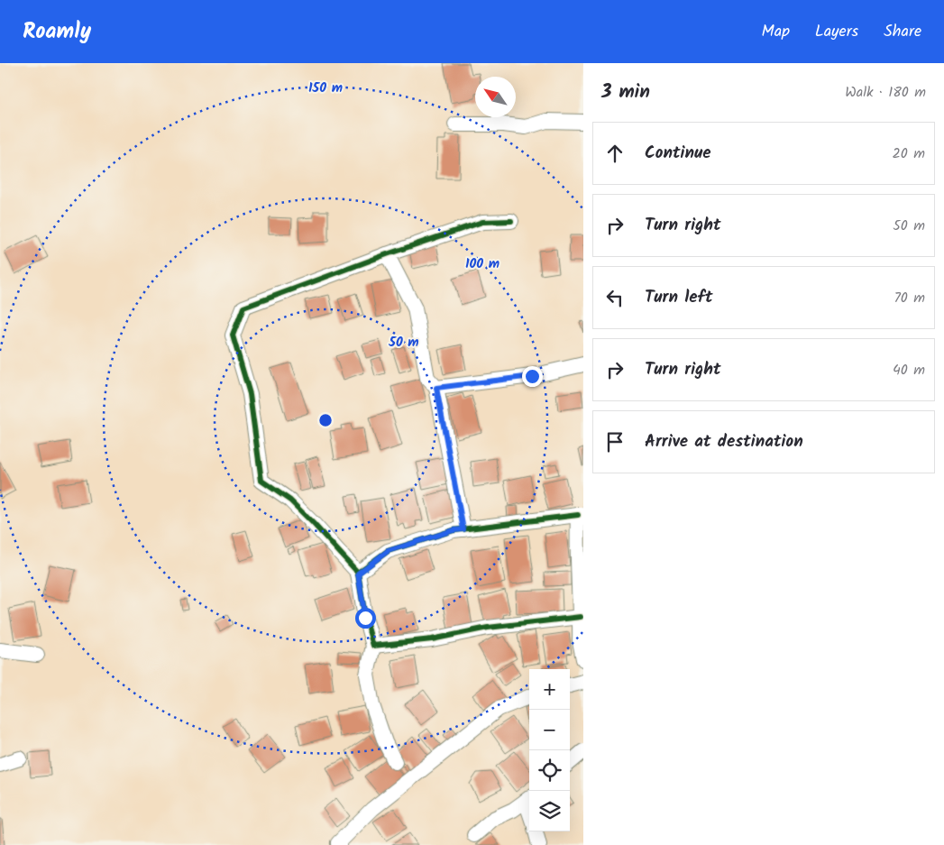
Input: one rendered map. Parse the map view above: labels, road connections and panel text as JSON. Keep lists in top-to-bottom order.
{
  "north": "top left",
  "page": {
    "header": "Roamly",
    "nav": ["Map", "Layers", "Share"],
    "heading": ["3 min", "Walk · 180 m"],
    "list": [
      ["Continue", "20 m"],
      ["Turn right", "50 m"],
      ["Turn left", "70 m"],
      ["Turn right", "40 m"],
      "Arrive at destination"
    ],
    "map_buttons": ["+", "−"]
  },
  "rings": ["150 m", "100 m", "50 m"]
}
